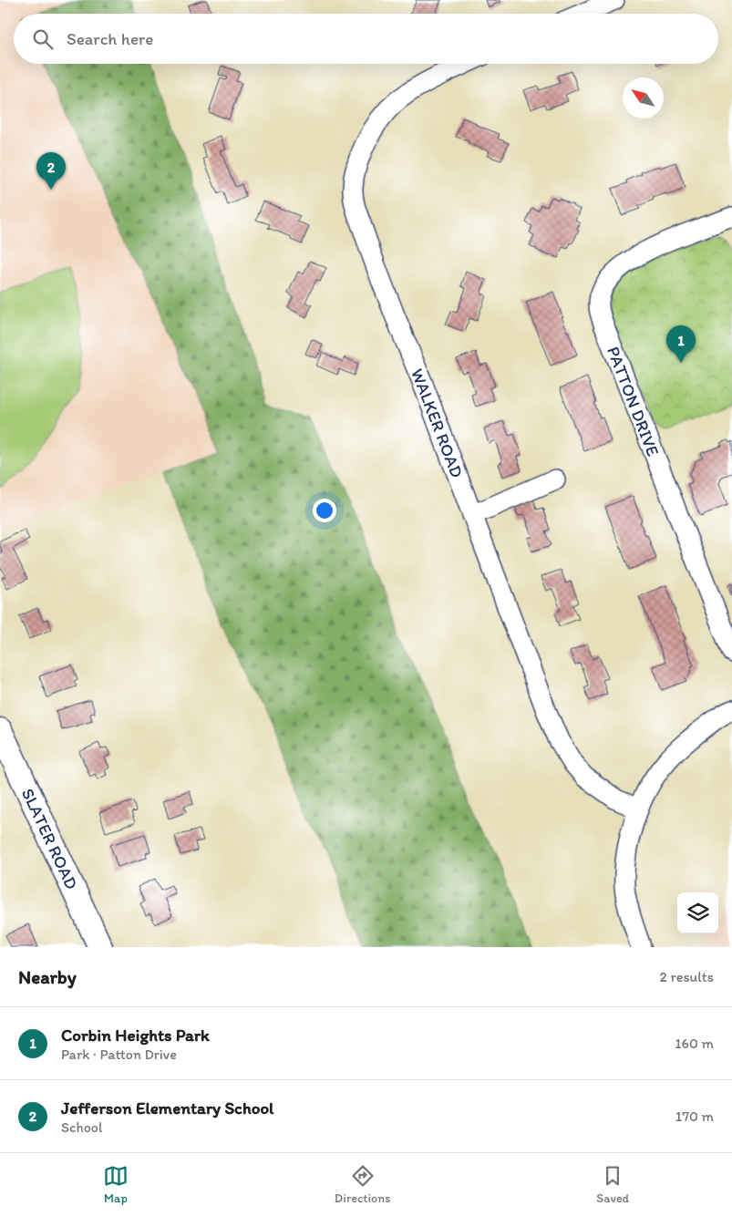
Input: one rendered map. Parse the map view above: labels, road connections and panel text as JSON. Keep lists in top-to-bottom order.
{
  "streets": {
    "main road": ["SLATER ROAD"],
    "street": ["PATTON DRIVE", "WALKER ROAD"]
  },
  "north": "top left",
  "page": {
    "search": "Search here",
    "pins": ["2", "1"],
    "heading": ["Nearby", "2 results"],
    "list": [
      {
        "mark": "1",
        "name": "Corbin Heights Park",
        "note": "Park · Patton Drive",
        "value": "160 m"
      },
      {
        "mark": "2",
        "name": "Jefferson Elementary School",
        "note": "School",
        "value": "170 m"
      }
    ],
    "nav": ["Map", "Directions", "Saved"]
  }
}
